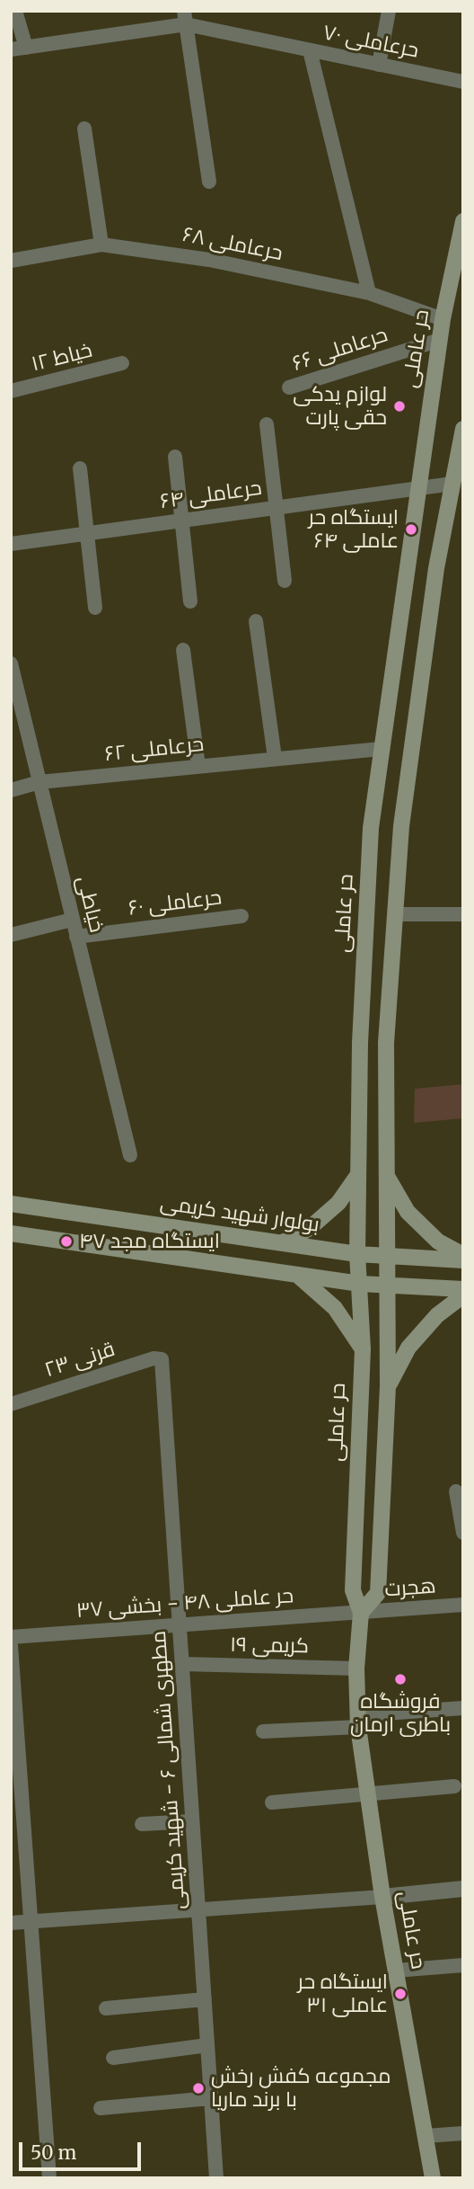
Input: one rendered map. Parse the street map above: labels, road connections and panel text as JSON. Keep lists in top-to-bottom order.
{
  "streets": {
    "main road": ["حر عاملی", "بولوار شهید کریمی"],
    "street": [
      "حرعاملی ۷۰",
      "حرعاملی ۶۸",
      "حرعاملی ۶۶",
      "خیاط ۱۲",
      "حرعاملی ۶۴",
      "حرعاملی ۶۲",
      "حرعاملی ۶۰",
      "خیاطی",
      "قرنی ۲۳",
      "هجرت",
      "حر عاملی ۴۸ - بخشی ۳۷",
      "کریمی ۱۹",
      "مطهری شمالی ۶ - شهید کریمی"
    ]
  },
  "crossings": [
    ["حرعاملی ۶۸", "حر عاملی"],
    ["حر عاملی", "حرعاملی ۶۶"],
    ["حر عاملی", "حرعاملی ۶۴"],
    ["حر عاملی", "حرعاملی ۶۲"],
    ["حر عاملی", "بولوار شهید کریمی"],
    ["حر عاملی", "هجرت"],
    ["حر عاملی", "حر عاملی ۴۸ - بخشی ۳۷"],
    ["حر عاملی", "کریمی ۱۹"],
    ["حرعاملی ۶۲", "خیاطی"],
    ["حرعاملی ۶۰", "خیاطی"],
    ["قرنی ۲۳", "مطهری شمالی ۶ - شهید کریمی"],
    ["هجرت", "حر عاملی ۴۸ - بخشی ۳۷"],
    ["حر عاملی ۴۸ - بخشی ۳۷", "مطهری شمالی ۶ - شهید کریمی"],
    ["کریمی ۱۹", "مطهری شمالی ۶ - شهید کریمی"]
  ],
  "places": [
    "لوازم یدکی حقی پارت",
    "ایستگاه حر عاملی ۶۴",
    "ایستگاه مجد ۴۷",
    "فروشگاه باطری ارمان",
    "ایستگاه حر عاملی ۳۱",
    "مجموعه کفش رخش با برند ماریا"
  ],
  "scale_bar": "50 m"
}
